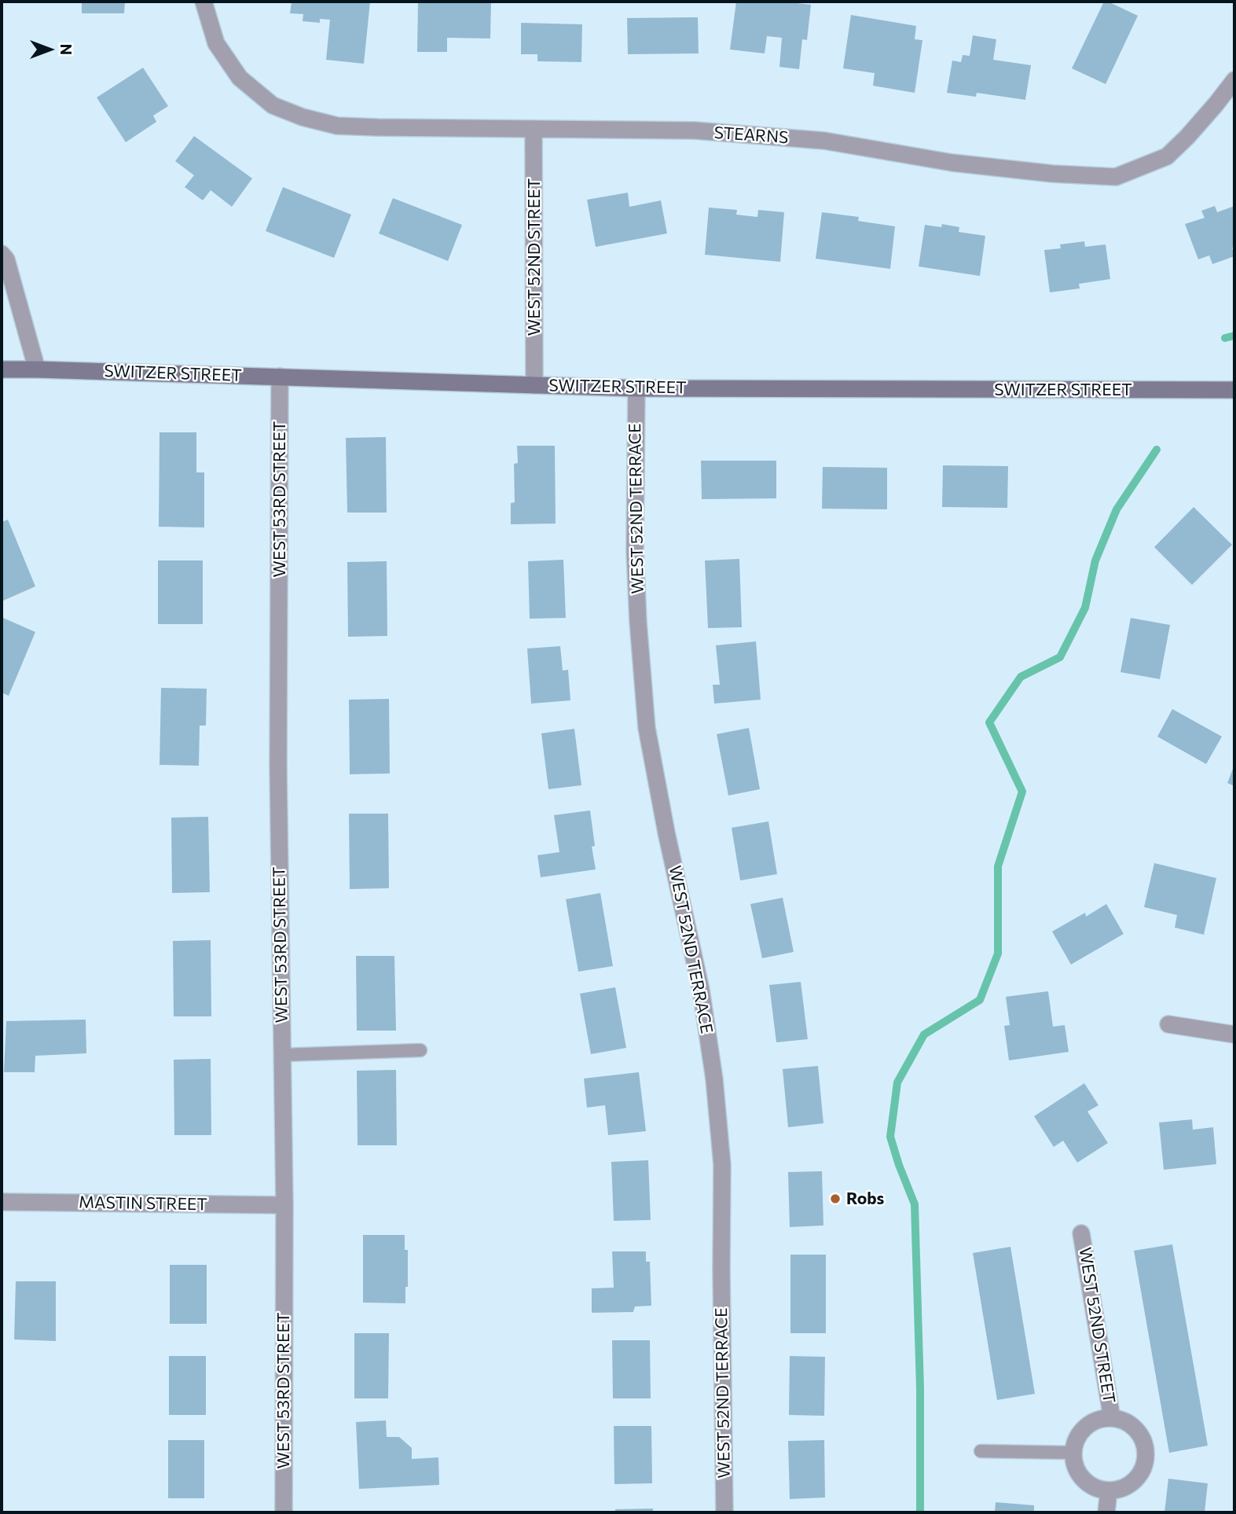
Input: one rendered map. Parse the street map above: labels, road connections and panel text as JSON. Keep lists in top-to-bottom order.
{
  "streets": {
    "street": [
      "STEARNS",
      "WEST 52ND STREET",
      "SWITZER STREET",
      "WEST 53RD STREET",
      "WEST 52ND TERRACE",
      "MASTIN STREET"
    ]
  },
  "crossings": [
    ["STEARNS", "WEST 52ND STREET"],
    ["WEST 52ND STREET", "SWITZER STREET"],
    ["SWITZER STREET", "WEST 53RD STREET"],
    ["SWITZER STREET", "WEST 52ND TERRACE"],
    ["WEST 53RD STREET", "MASTIN STREET"]
  ],
  "places": ["Robs"],
  "north": "right"
}
